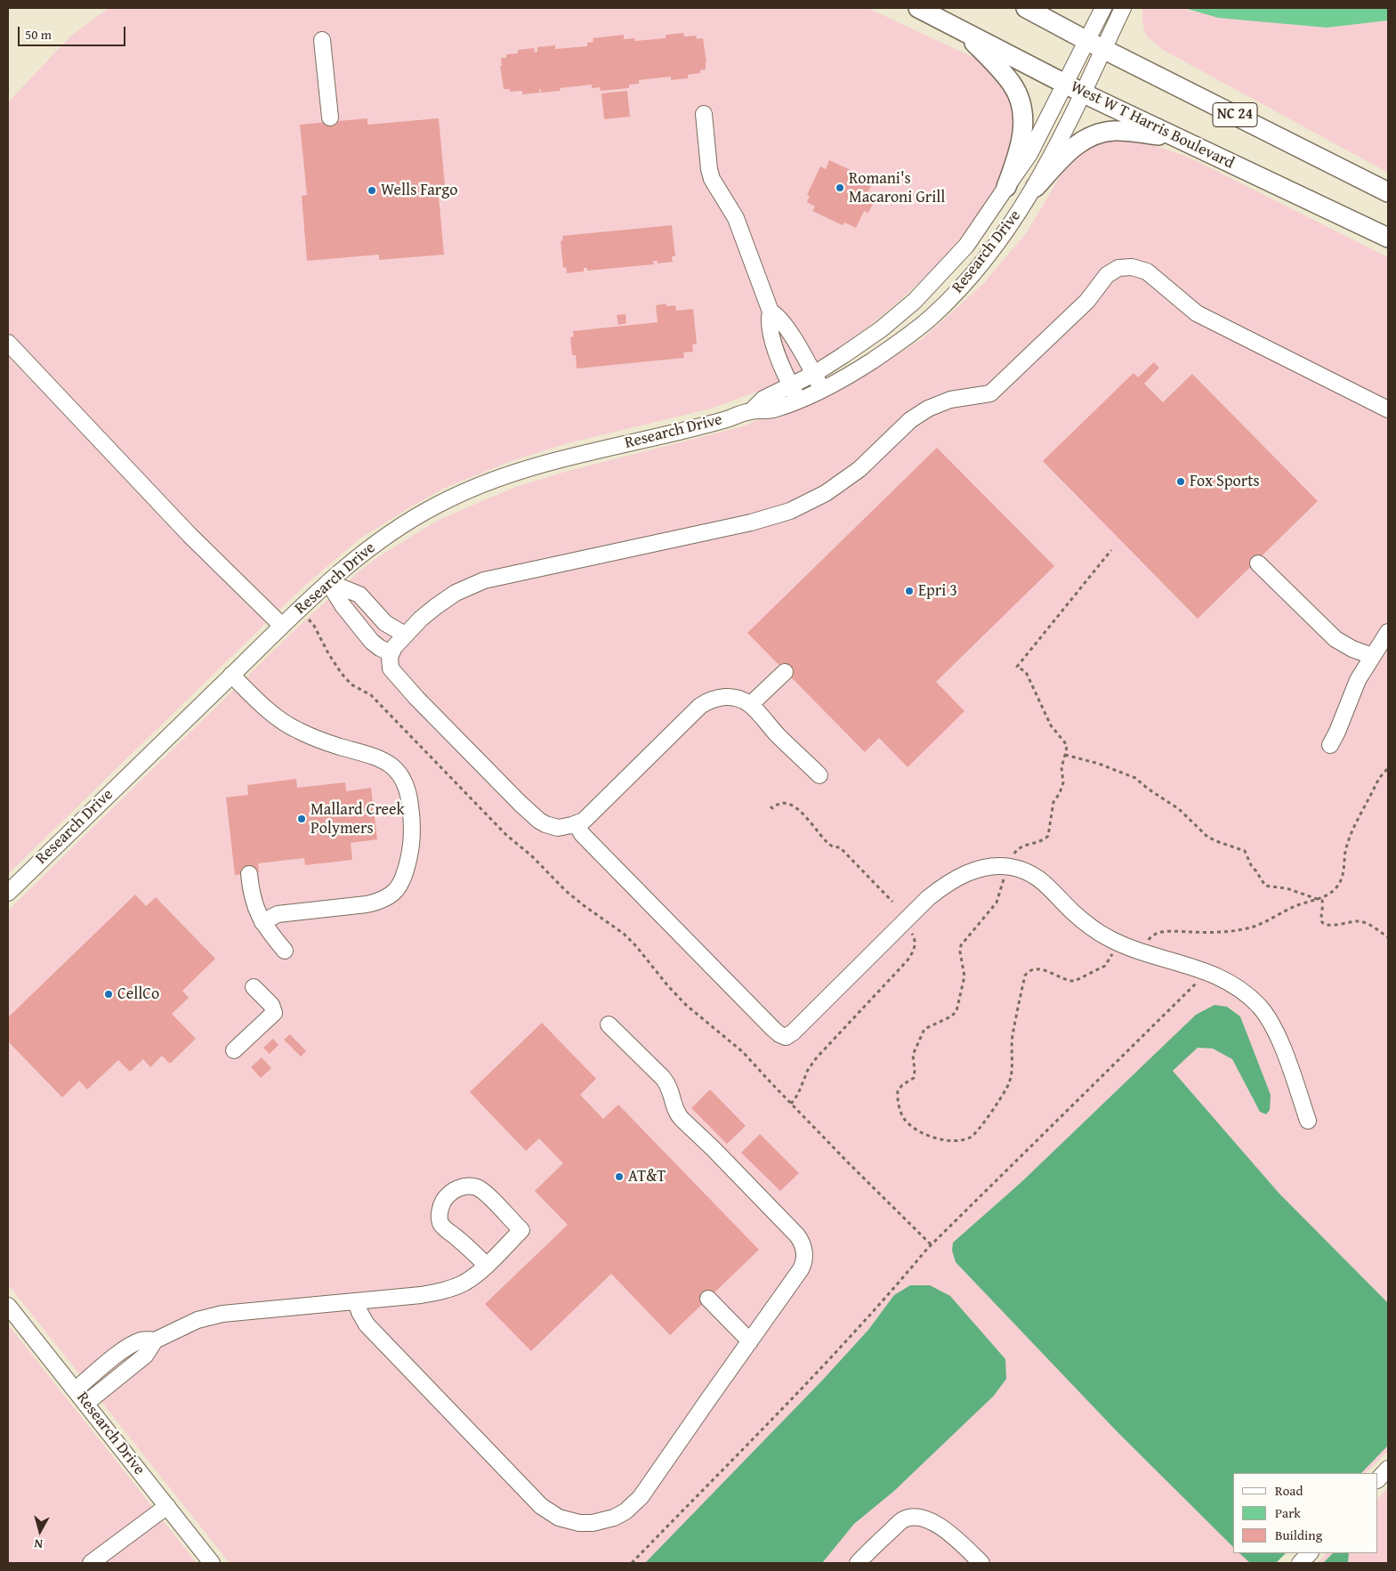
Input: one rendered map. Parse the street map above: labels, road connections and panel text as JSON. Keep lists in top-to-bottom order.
{
  "streets": {
    "main road": ["NC 24", "West W T Harris Boulevard"],
    "street": ["Research Drive"]
  },
  "crossings": [
    ["NC 24", "Research Drive"],
    ["West W T Harris Boulevard", "Research Drive"]
  ],
  "places": [
    "Romani's Macaroni Grill",
    "Wells Fargo",
    "Fox Sports",
    "Epri 3",
    "Mallard Creek Polymers",
    "CellCo",
    "AT&T"
  ],
  "legend": ["Road", "Park", "Building"],
  "scale_bar": "50 m",
  "north": "bottom"
}
